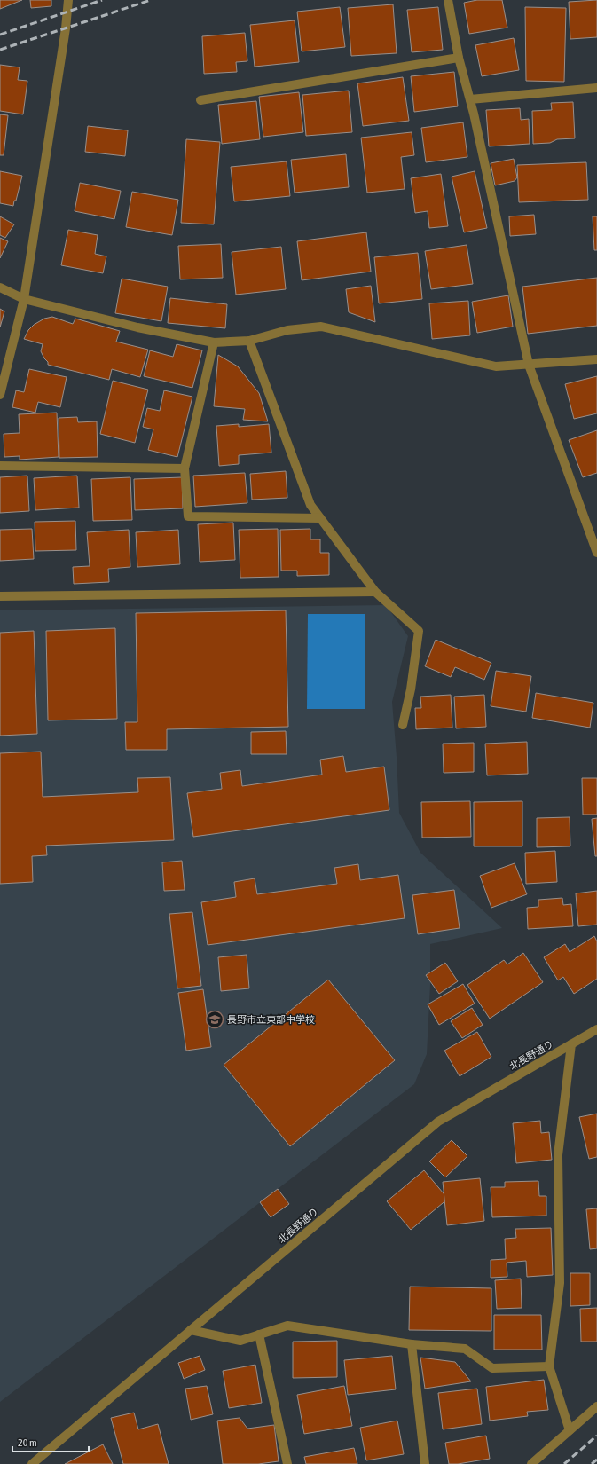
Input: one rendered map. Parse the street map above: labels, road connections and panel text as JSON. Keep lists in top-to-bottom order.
{
  "streets": {
    "street": ["北長野通り"]
  },
  "places": {
    "school or university": ["長野市立東部中学校"]
  },
  "scale_bar": "20 m"
}
